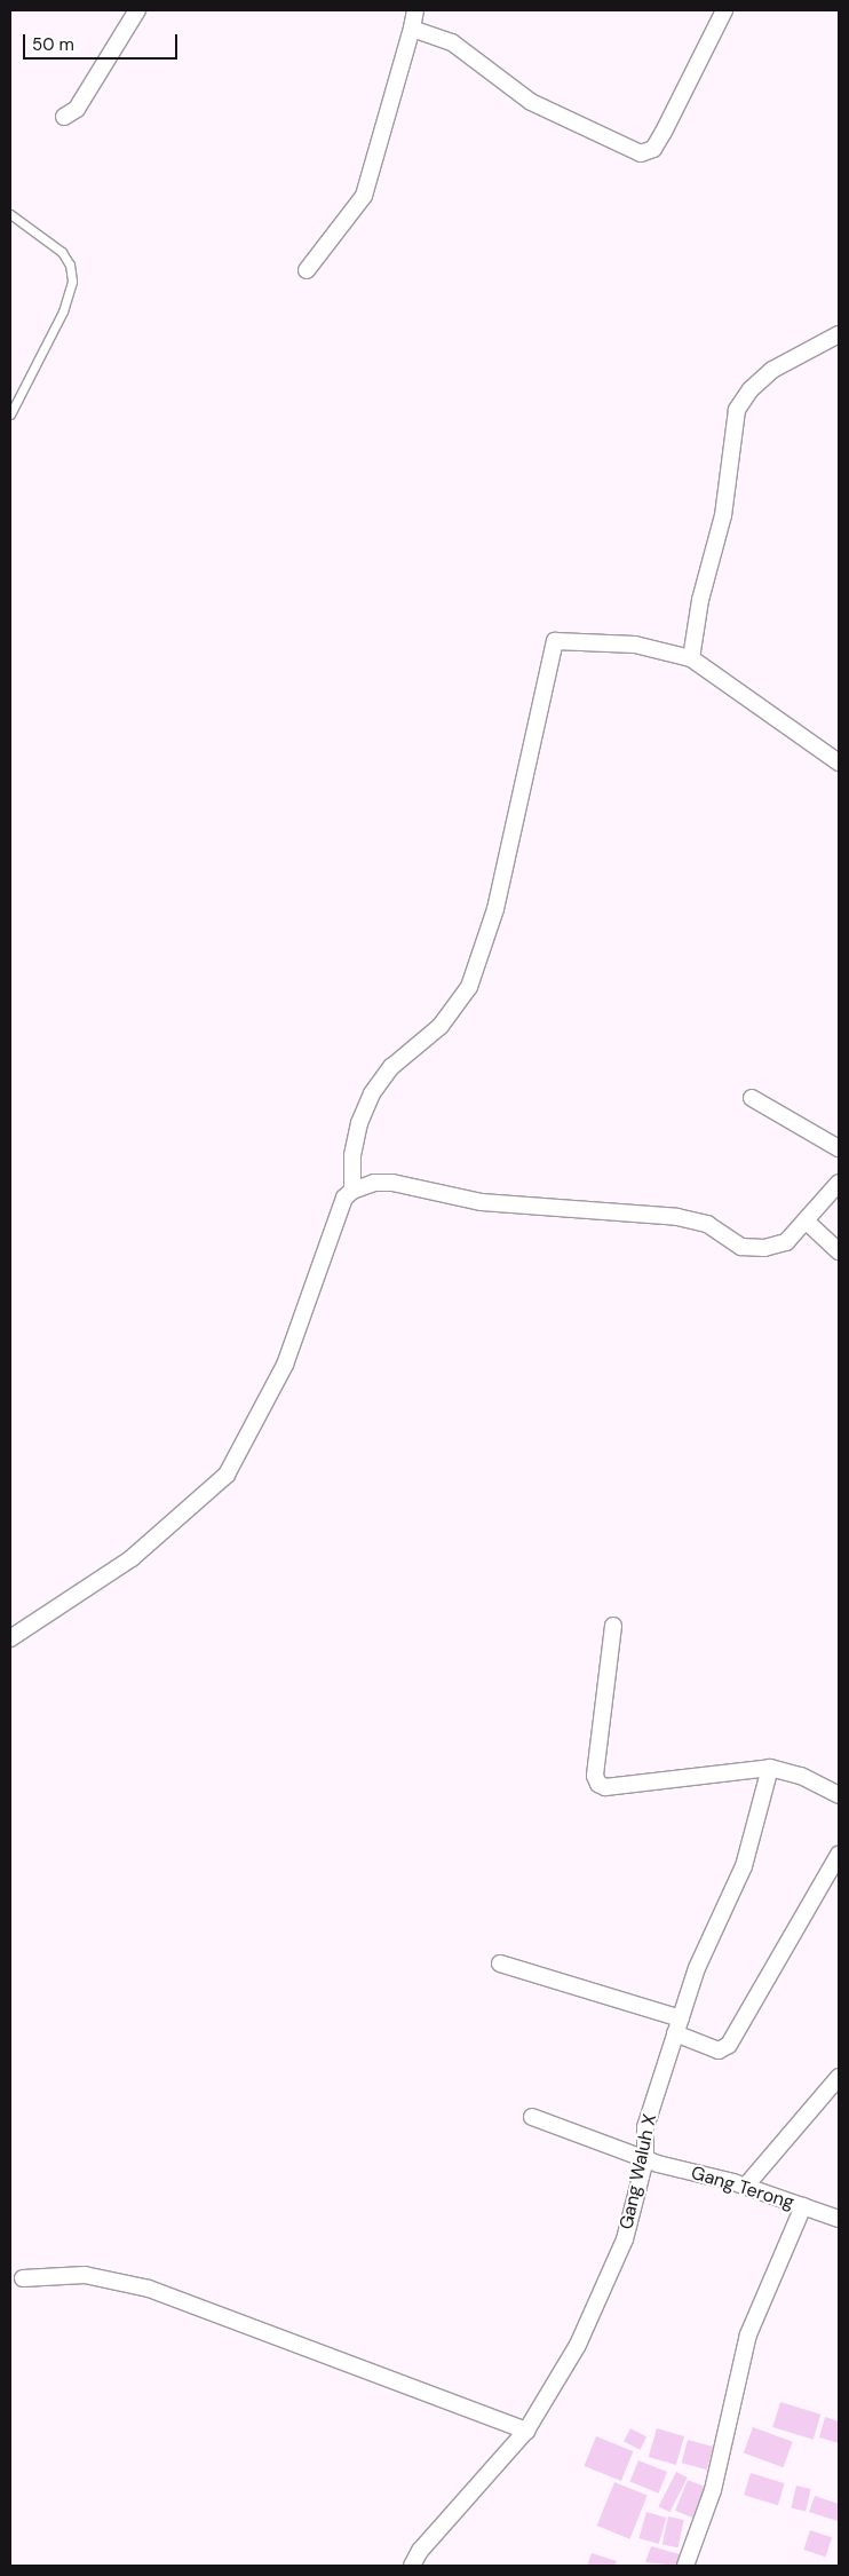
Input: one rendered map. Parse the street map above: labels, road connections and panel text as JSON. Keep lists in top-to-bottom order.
{
  "streets": {
    "street": ["Gang Waluh X", "Gang Terong"]
  },
  "crossings": [
    ["Gang Waluh X", "Gang Terong"]
  ],
  "scale_bar": "50 m"
}
